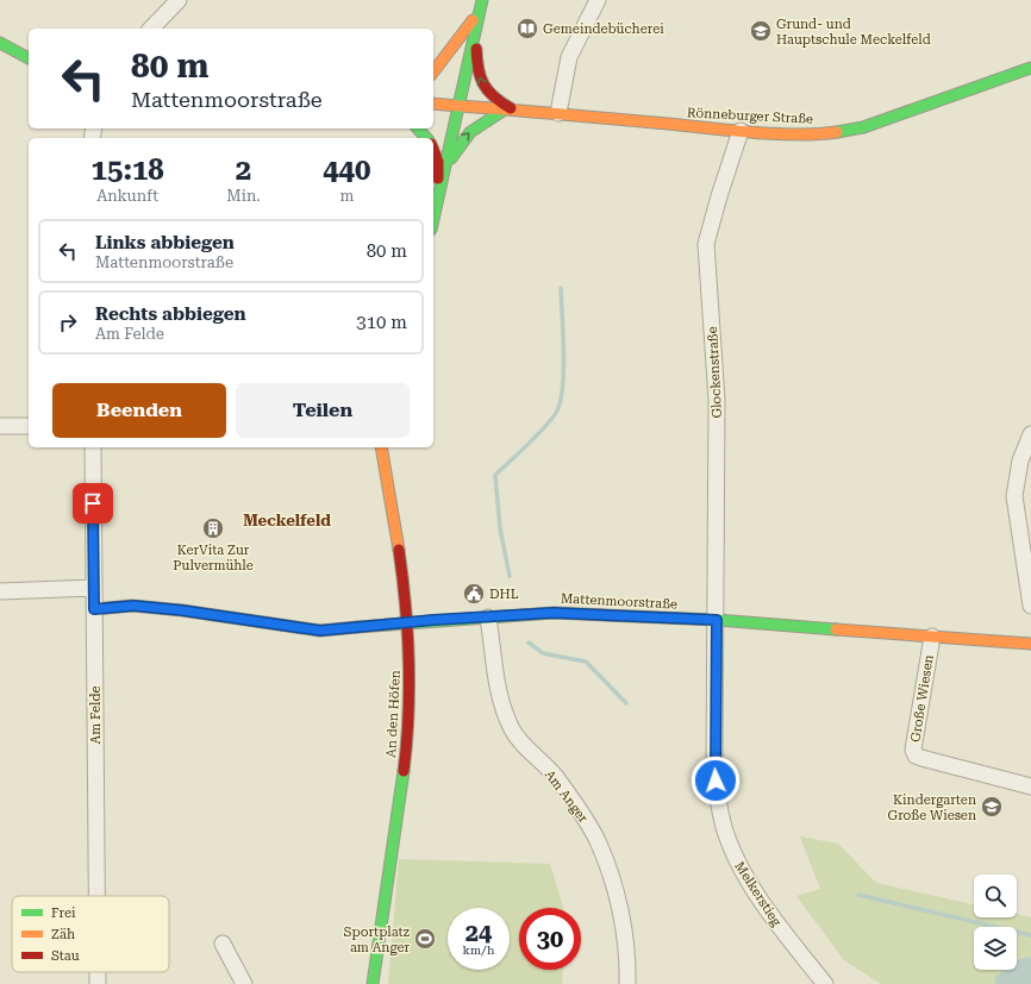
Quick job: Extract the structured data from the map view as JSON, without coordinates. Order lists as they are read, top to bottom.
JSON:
{
  "streets": {
    "street": [
      "Rönneburger Straße",
      "Glockenstraße",
      "Mattenmoorstraße",
      "Große Wiesen",
      "An den Höfen",
      "Am Felde",
      "Am Anger",
      "Melkerstieg"
    ]
  },
  "crossings": [
    ["Rönneburger Straße", "Glockenstraße"],
    ["Glockenstraße", "Mattenmoorstraße"],
    ["Glockenstraße", "Melkerstieg"],
    ["Mattenmoorstraße", "Große Wiesen"],
    ["Mattenmoorstraße", "An den Höfen"],
    ["Mattenmoorstraße", "Am Felde"],
    ["Mattenmoorstraße", "Am Anger"],
    ["Mattenmoorstraße", "Melkerstieg"]
  ],
  "districts": ["Meckelfeld"],
  "places": {
    "library": ["Gemeindebücherei"],
    "school or university": ["Grund- und Hauptschule Meckelfeld", "Kindergarten Große Wiesen"],
    "building": ["KerVita Zur Pulvermühle"],
    "public building": ["DHL"],
    "sports": ["Sportplatz am Anger"]
  },
  "legend": ["Frei", "Zäh", "Stau"],
  "page": {
    "turn": ["80 m", "Mattenmoorstraße"],
    "eta": [
      "15:18",
      "Ankunft",
      "2",
      "Min.",
      "440",
      "m"
    ],
    "list": [
      {
        "name": "Links abbiegen",
        "note": "Mattenmoorstraße",
        "value": "80 m"
      },
      {
        "name": "Rechts abbiegen",
        "note": "Am Felde",
        "value": "310 m"
      }
    ],
    "buttons": ["Beenden", "Teilen"],
    "speed": "24 km/h",
    "limit": "30"
  }
}
